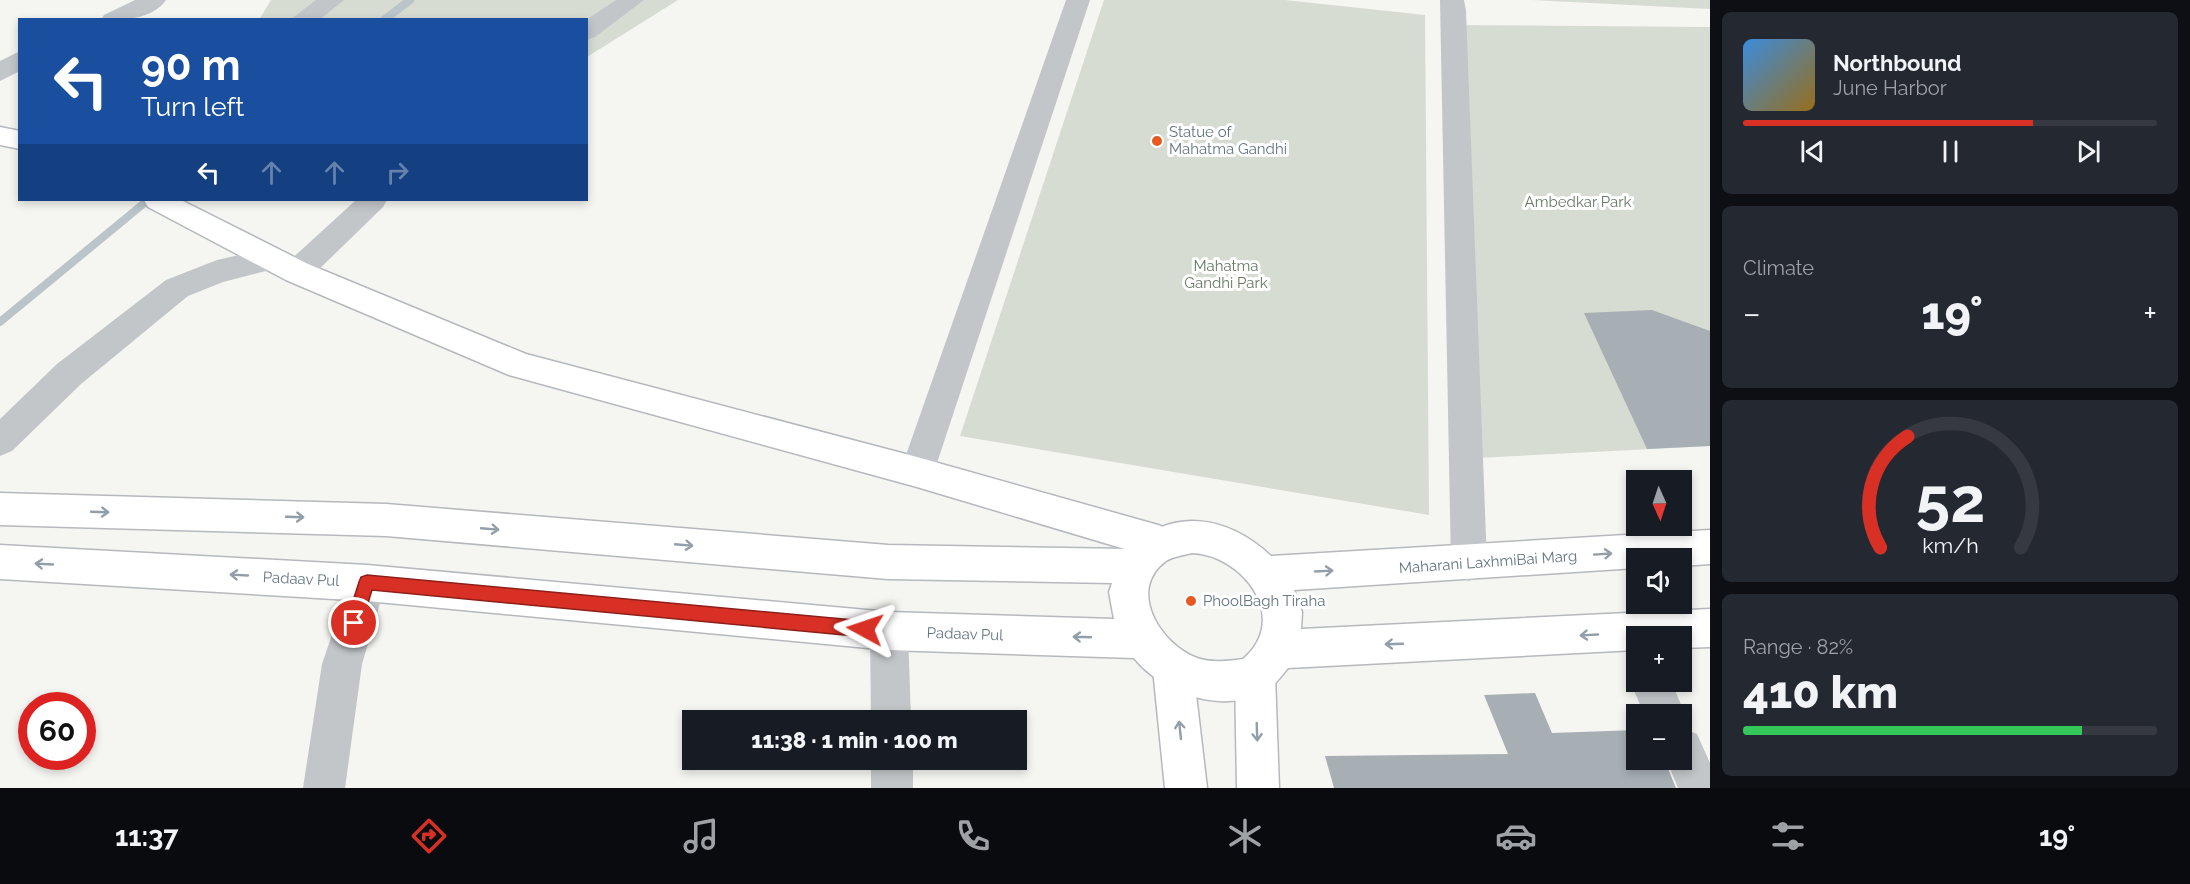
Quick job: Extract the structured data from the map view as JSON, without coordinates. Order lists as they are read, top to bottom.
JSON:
{
  "streets": {
    "main road": ["Maharani LaxhmiBai Marg", "Padaav Pul"]
  },
  "crossings": [
    ["Maharani LaxhmiBai Marg", "Padaav Pul"]
  ],
  "parks": ["Ambedkar Park", "Mahatma Gandhi Park"],
  "places": ["Statue of Mahatma Gandhi", "PhoolBagh Tiraha"],
  "north": "bottom",
  "page": {
    "turn": ["90 m", "Turn left"],
    "song": ["Northbound", "June Harbor"],
    "tile": [
      "Climate",
      ["Range · 82%", "410 km"]
    ],
    "heat": ["−", "19°", "+"],
    "map_buttons": ["+", "−"],
    "limit": "60",
    "trip": "11:38 · 1 min · 100 m",
    "tabs": ["11:37", "19°"],
    "gauge": ["52", "km/h"]
  }
}
